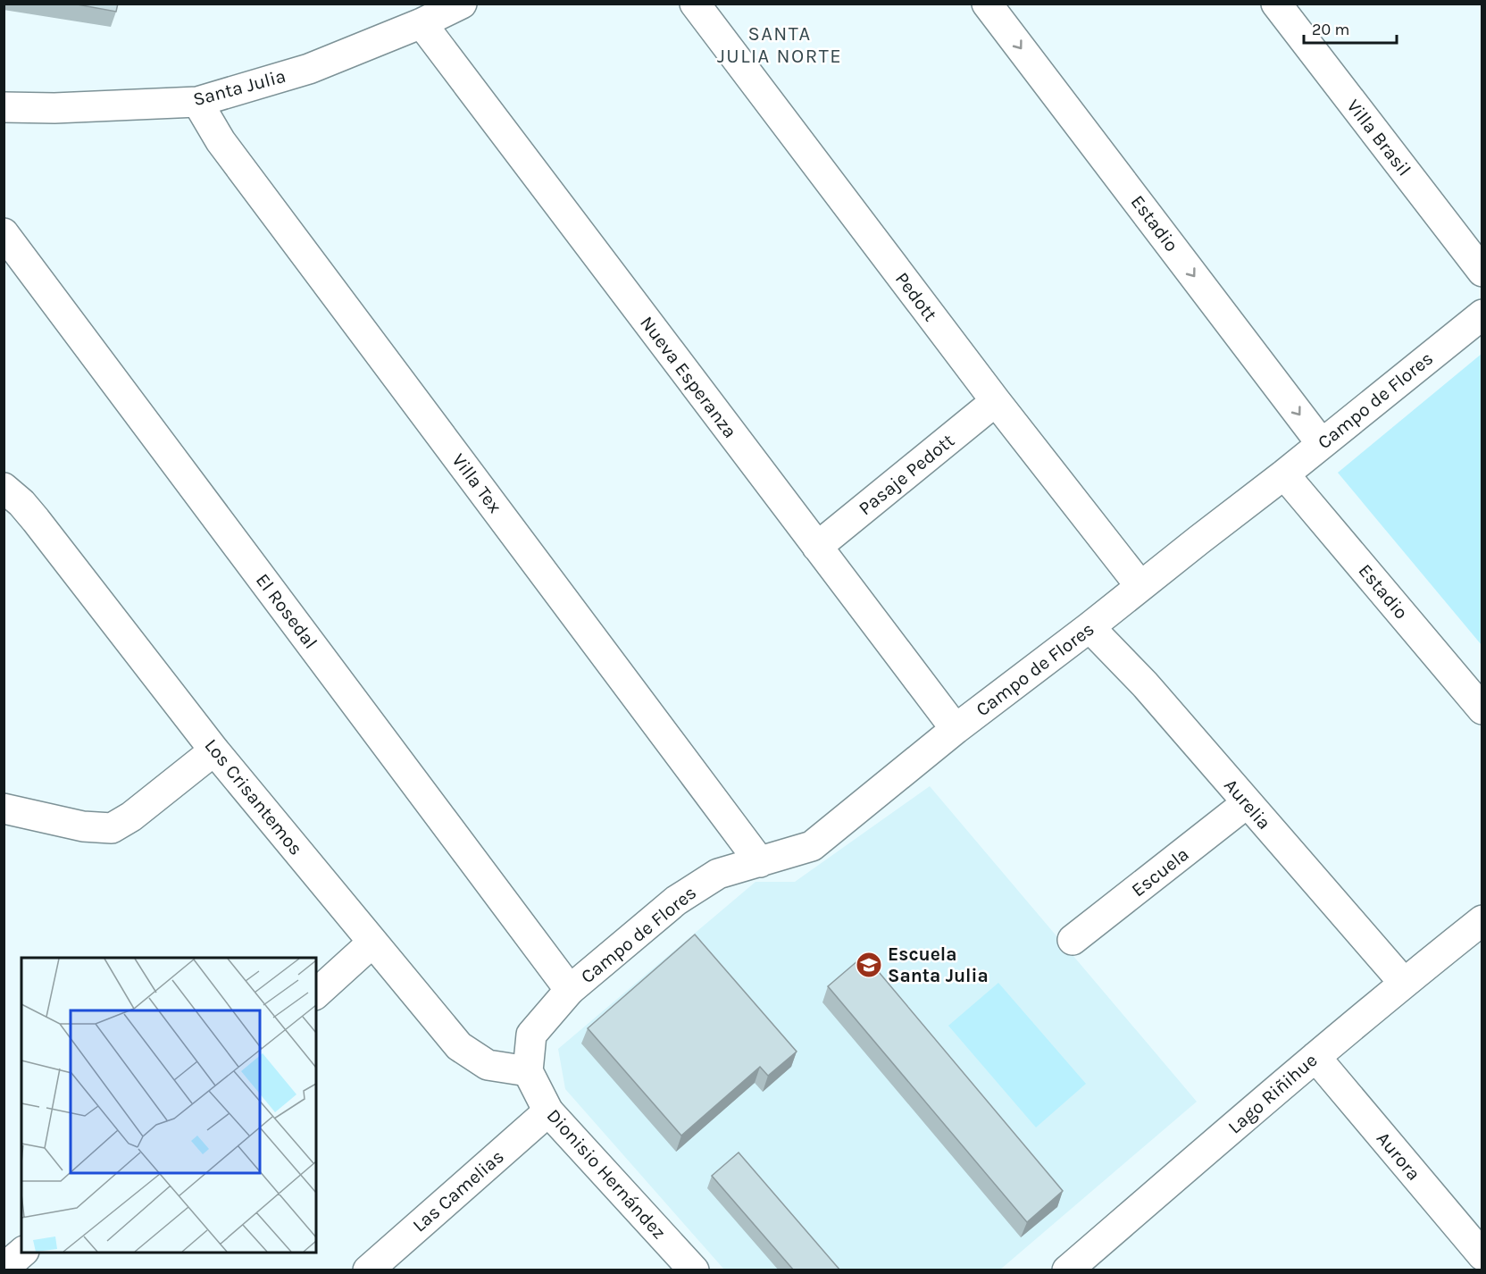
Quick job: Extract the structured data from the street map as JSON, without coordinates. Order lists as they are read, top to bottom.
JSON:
{
  "streets": {
    "street": [
      "Santa Julia",
      "Villa Brasil",
      "Estadio",
      "Pedott",
      "Nueva Esperanza",
      "Campo de Flores",
      "Pasaje Pedott",
      "Villa Tex",
      "El Rosedal",
      "Los Crisantemos",
      "Aurelia",
      "Escuela",
      "Lago Riñihue",
      "Aurora",
      "Dionisio Hernández",
      "Las Camelias"
    ]
  },
  "crossings": [
    ["Santa Julia", "Nueva Esperanza"],
    ["Santa Julia", "Villa Tex"],
    ["Estadio", "Campo de Flores"],
    ["Pedott", "Campo de Flores"],
    ["Pedott", "Pasaje Pedott"],
    ["Nueva Esperanza", "Campo de Flores"],
    ["Nueva Esperanza", "Pasaje Pedott"],
    ["Campo de Flores", "Villa Tex"],
    ["Campo de Flores", "El Rosedal"],
    ["Campo de Flores", "Aurelia"],
    ["Los Crisantemos", "Dionisio Hernández"],
    ["Aurelia", "Escuela"],
    ["Aurelia", "Lago Riñihue"],
    ["Lago Riñihue", "Aurora"],
    ["Dionisio Hernández", "Las Camelias"]
  ],
  "one_way": ["Estadio"],
  "districts": ["SANTA JULIA NORTE"],
  "places": {
    "school or university": ["Escuela Santa Julia"]
  },
  "scale_bar": "20 m"
}
